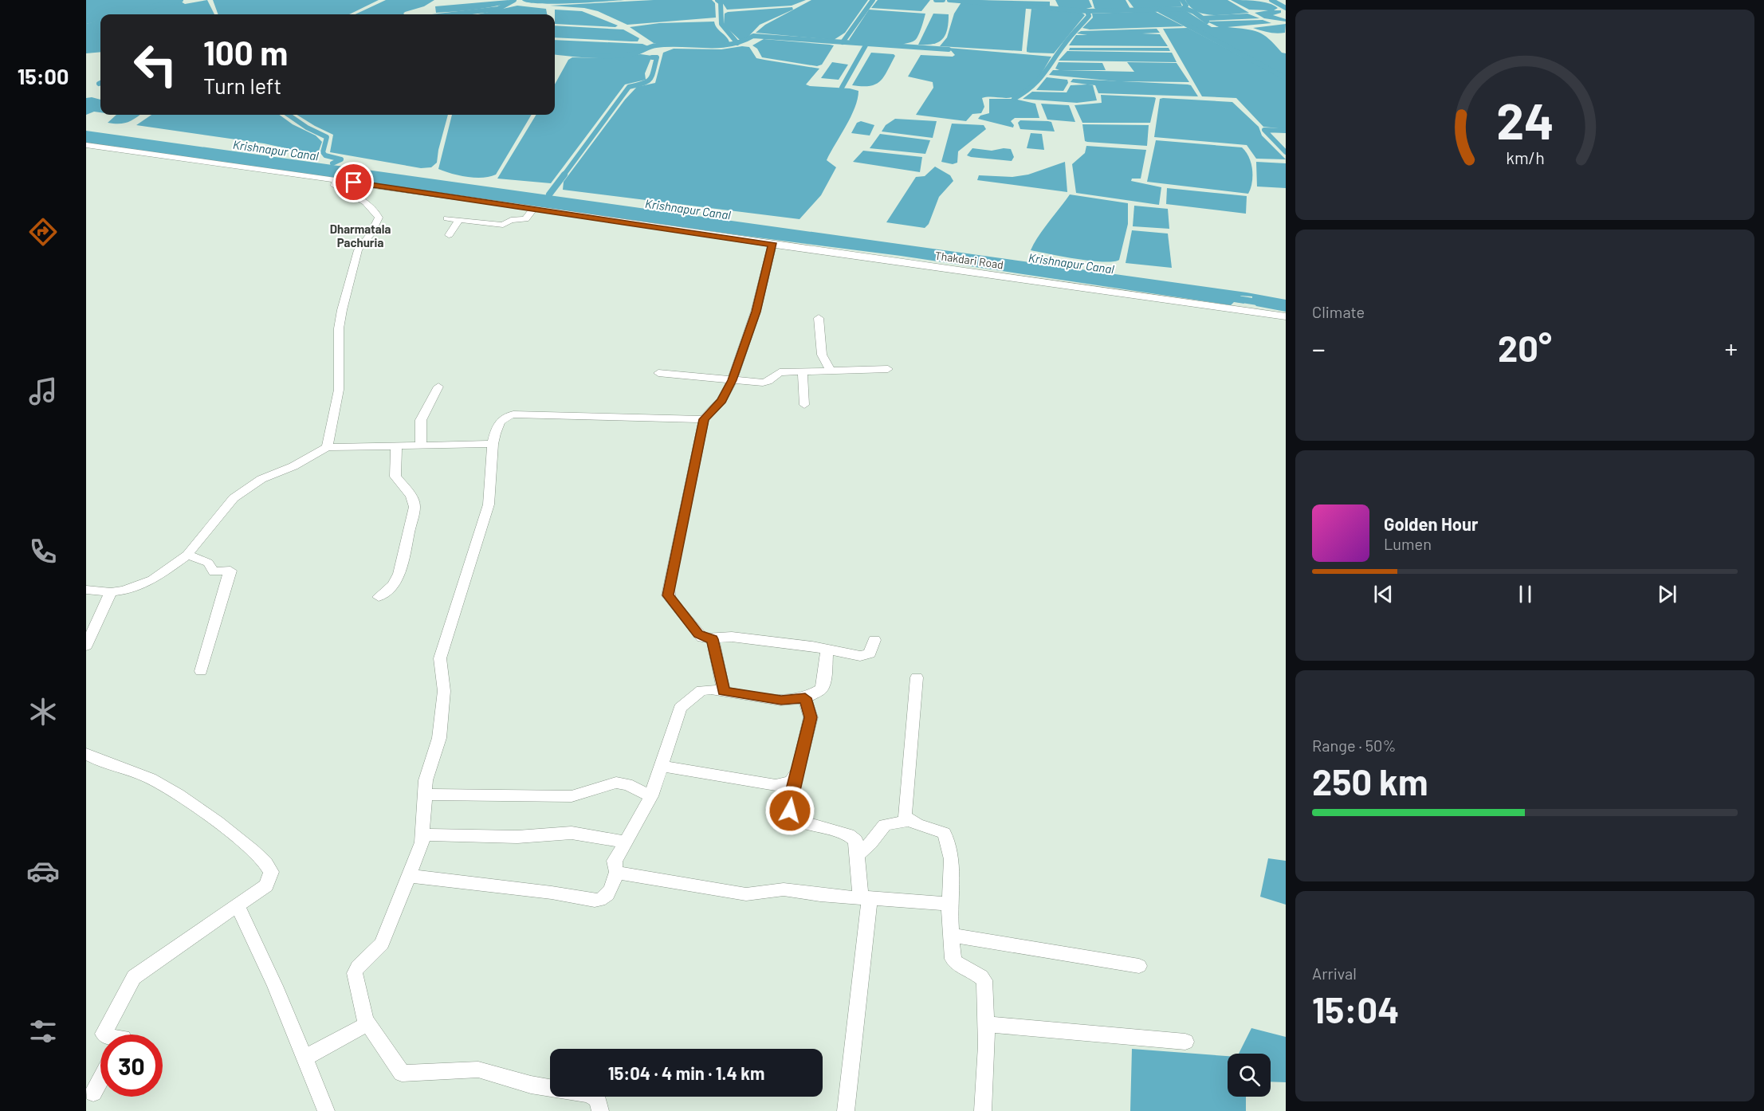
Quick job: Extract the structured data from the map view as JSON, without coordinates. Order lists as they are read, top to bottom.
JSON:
{
  "streets": {
    "street": ["Thakdari Road"]
  },
  "districts": ["Dharmatala Pachuria"],
  "water": ["Krishnapur Canal"],
  "page": {
    "tabs": "15:00",
    "turn": ["100 m", "Turn left"],
    "tile": [
      "Climate",
      ["Range · 50%", "250 km"],
      ["Arrival", "15:04"]
    ],
    "heat": ["−", "20°", "+"],
    "song": ["Golden Hour", "Lumen"],
    "limit": "30",
    "trip": "15:04 · 4 min · 1.4 km",
    "gauge": ["24", "km/h"]
  }
}
